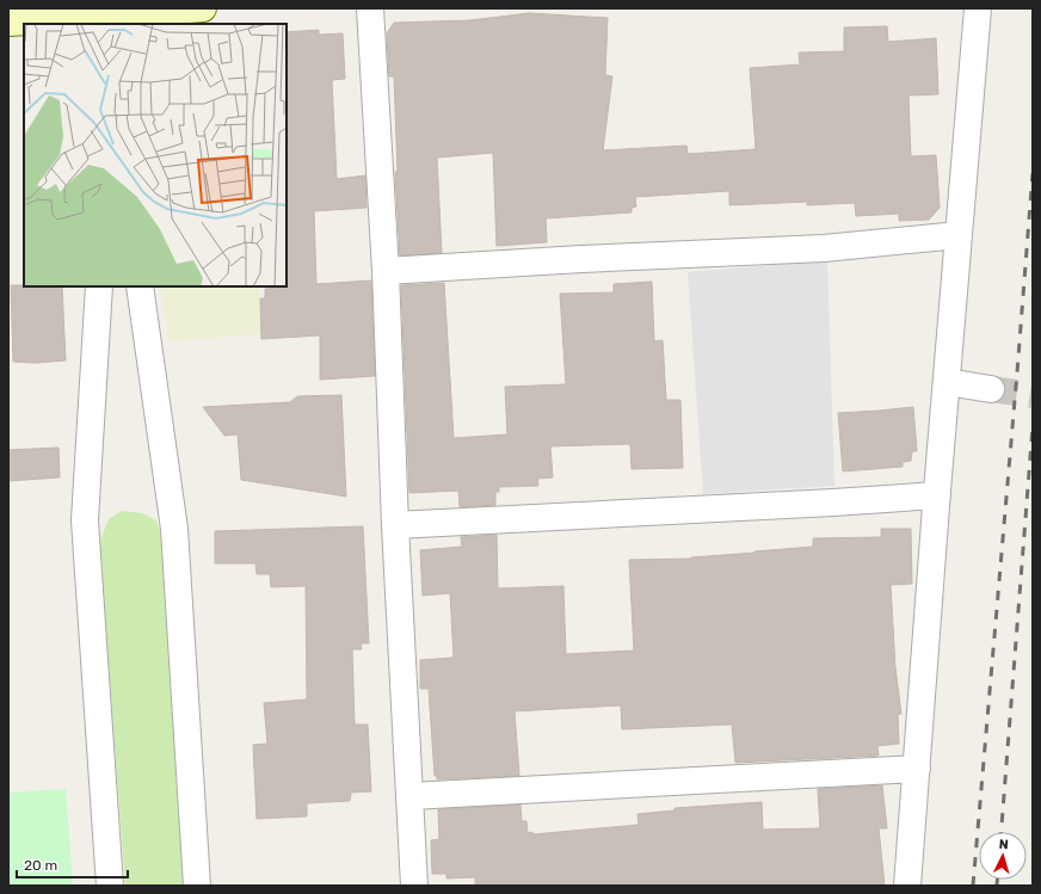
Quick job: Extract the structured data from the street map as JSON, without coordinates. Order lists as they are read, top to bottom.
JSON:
{
  "scale_bar": "20 m",
  "north": "top"
}
